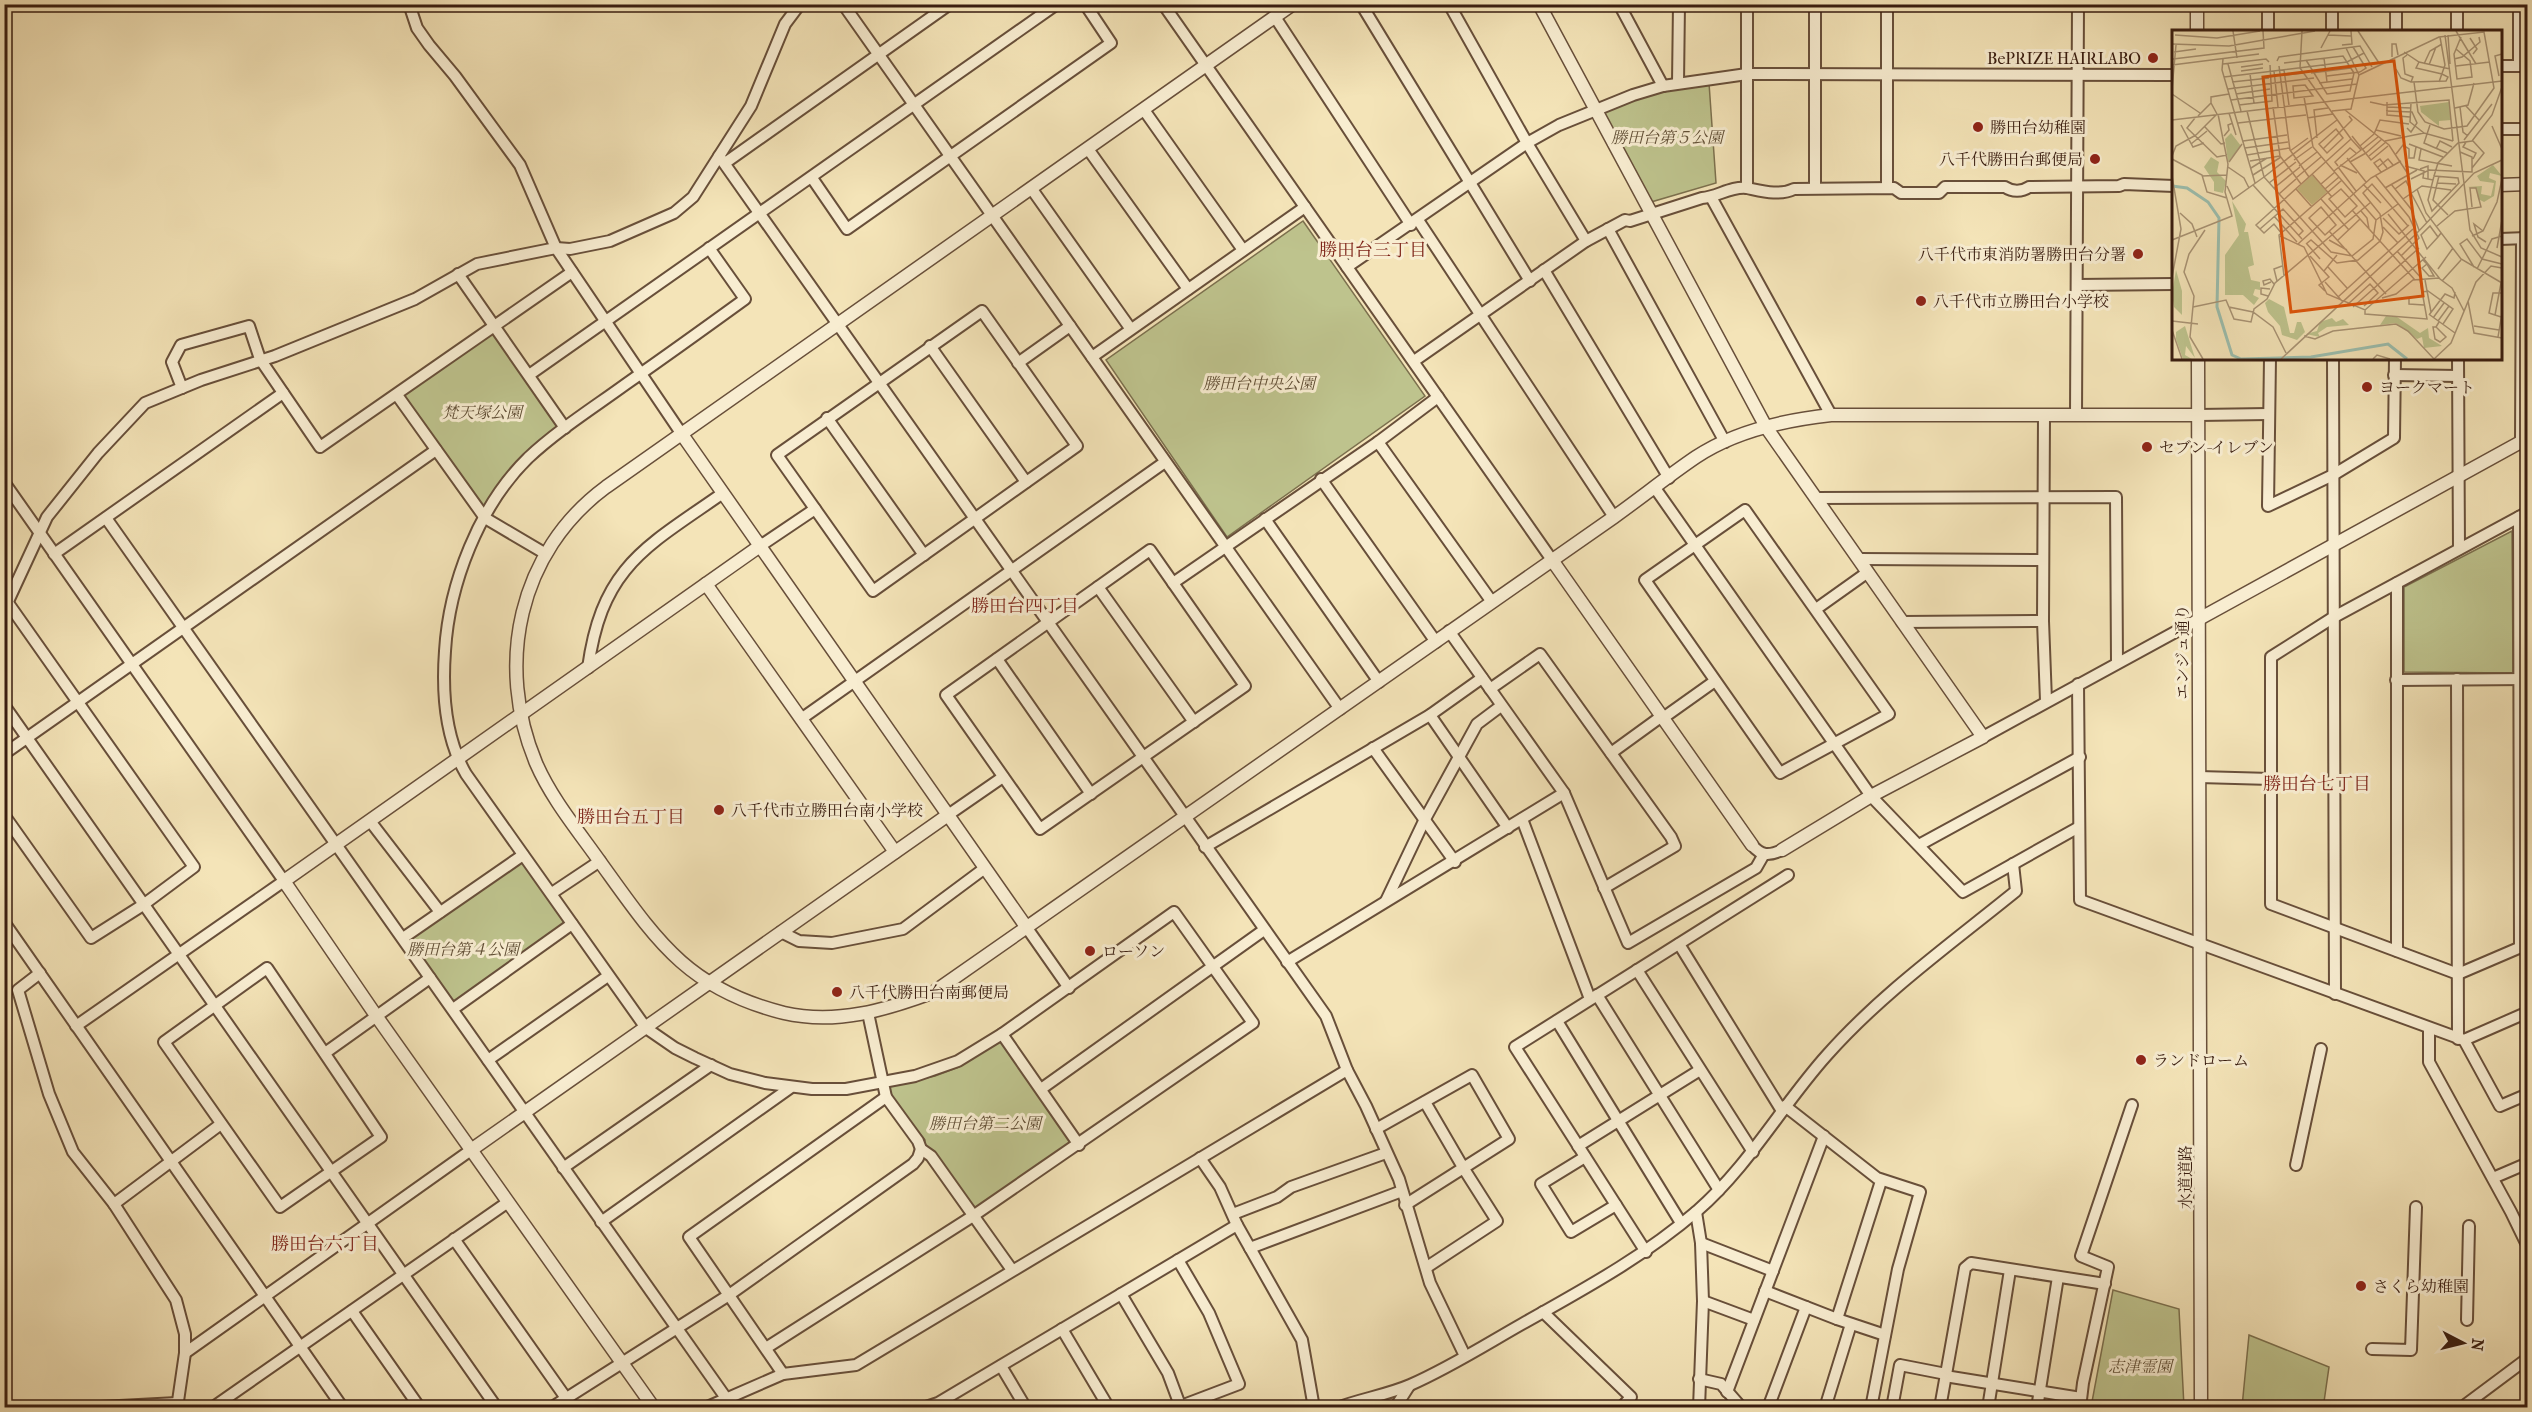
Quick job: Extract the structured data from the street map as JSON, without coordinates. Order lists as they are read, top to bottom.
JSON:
{
  "streets": {
    "street": ["エンジュ通り", "水道道路"]
  },
  "crossings": [
    ["エンジュ通り", "水道道路"]
  ],
  "districts": [
    "勝田台三丁目",
    "勝田台四丁目",
    "勝田台七丁目",
    "勝田台五丁目",
    "勝田台六丁目"
  ],
  "parks": [
    "勝田台第５公園",
    "勝田台中央公園",
    "梵天塚公園",
    "勝田台第４公園",
    "勝田台第二公園",
    "志津霊園"
  ],
  "places": [
    "BePRIZE HAIRLABO",
    "勝田台幼稚園",
    "八千代勝田台郵便局",
    "八千代市東消防署勝田台分署",
    "八千代市立勝田台小学校",
    "ヨークマート",
    "セブン-イレブン",
    "八千代市立勝田台南小学校",
    "ローソン",
    "八千代勝田台南郵便局",
    "ランドローム",
    "さくら幼稚園"
  ],
  "north": "right"
}
